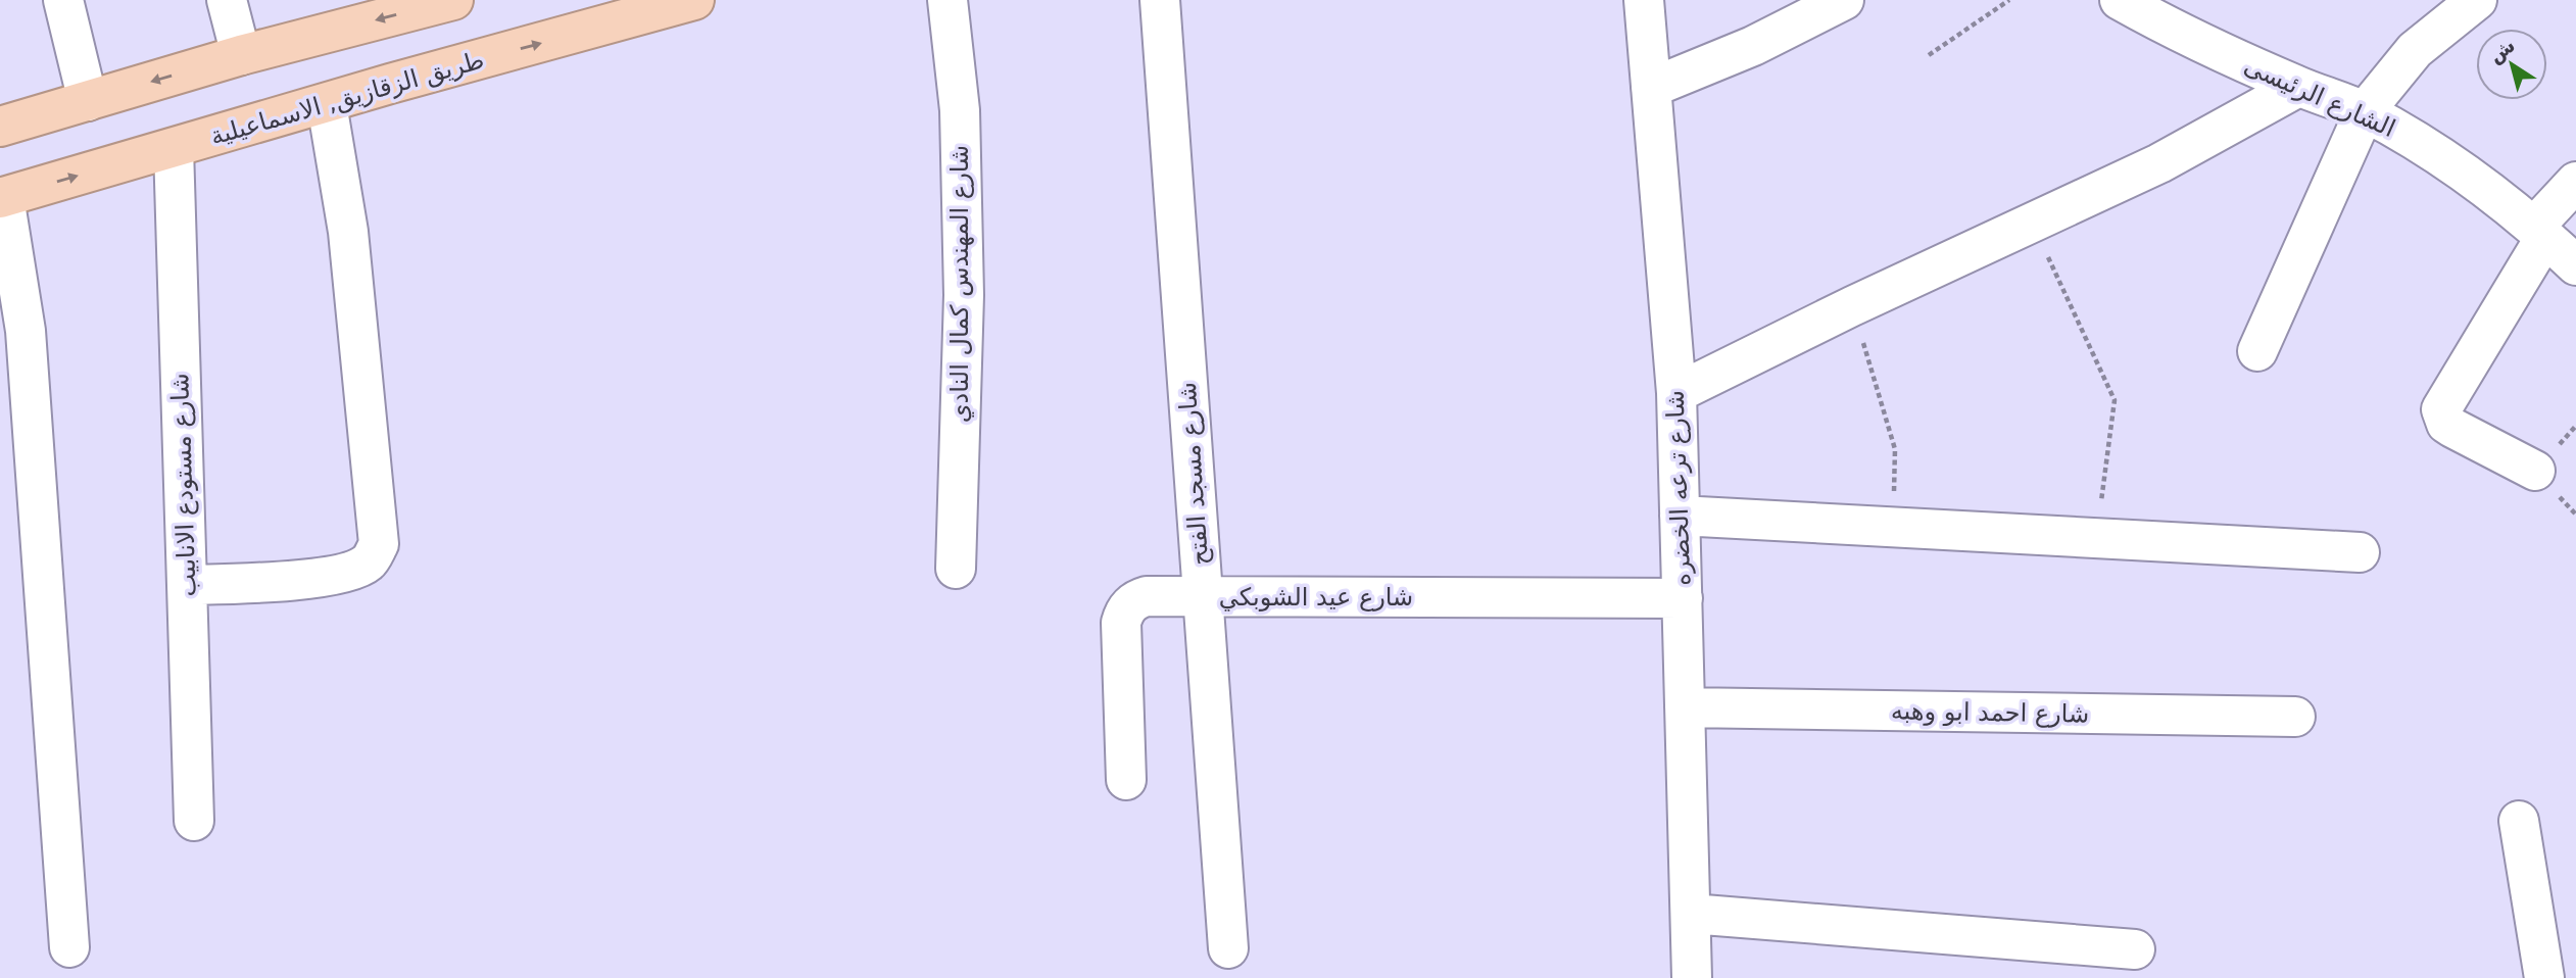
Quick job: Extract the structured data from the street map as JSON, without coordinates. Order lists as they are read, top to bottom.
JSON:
{
  "streets": {
    "highway": ["طريق الزقازيق, الاسماعيلية"],
    "street": [
      "الشارع الرئيسى",
      "شارع المهندس كمال النادي",
      "شارع مسجد الفتح",
      "شارع مستودع الانابيب",
      "شارع ترعه الخضره",
      "شارع عيد الشوبكي",
      "شارع احمد ابو وهبه"
    ]
  },
  "crossings": [
    ["طريق الزقازيق, الاسماعيلية", "شارع مستودع الانابيب"],
    ["شارع مسجد الفتح", "شارع عيد الشوبكي"],
    ["شارع ترعه الخضره", "شارع عيد الشوبكي"],
    ["شارع ترعه الخضره", "شارع احمد ابو وهبه"]
  ],
  "north": "top left"
}
